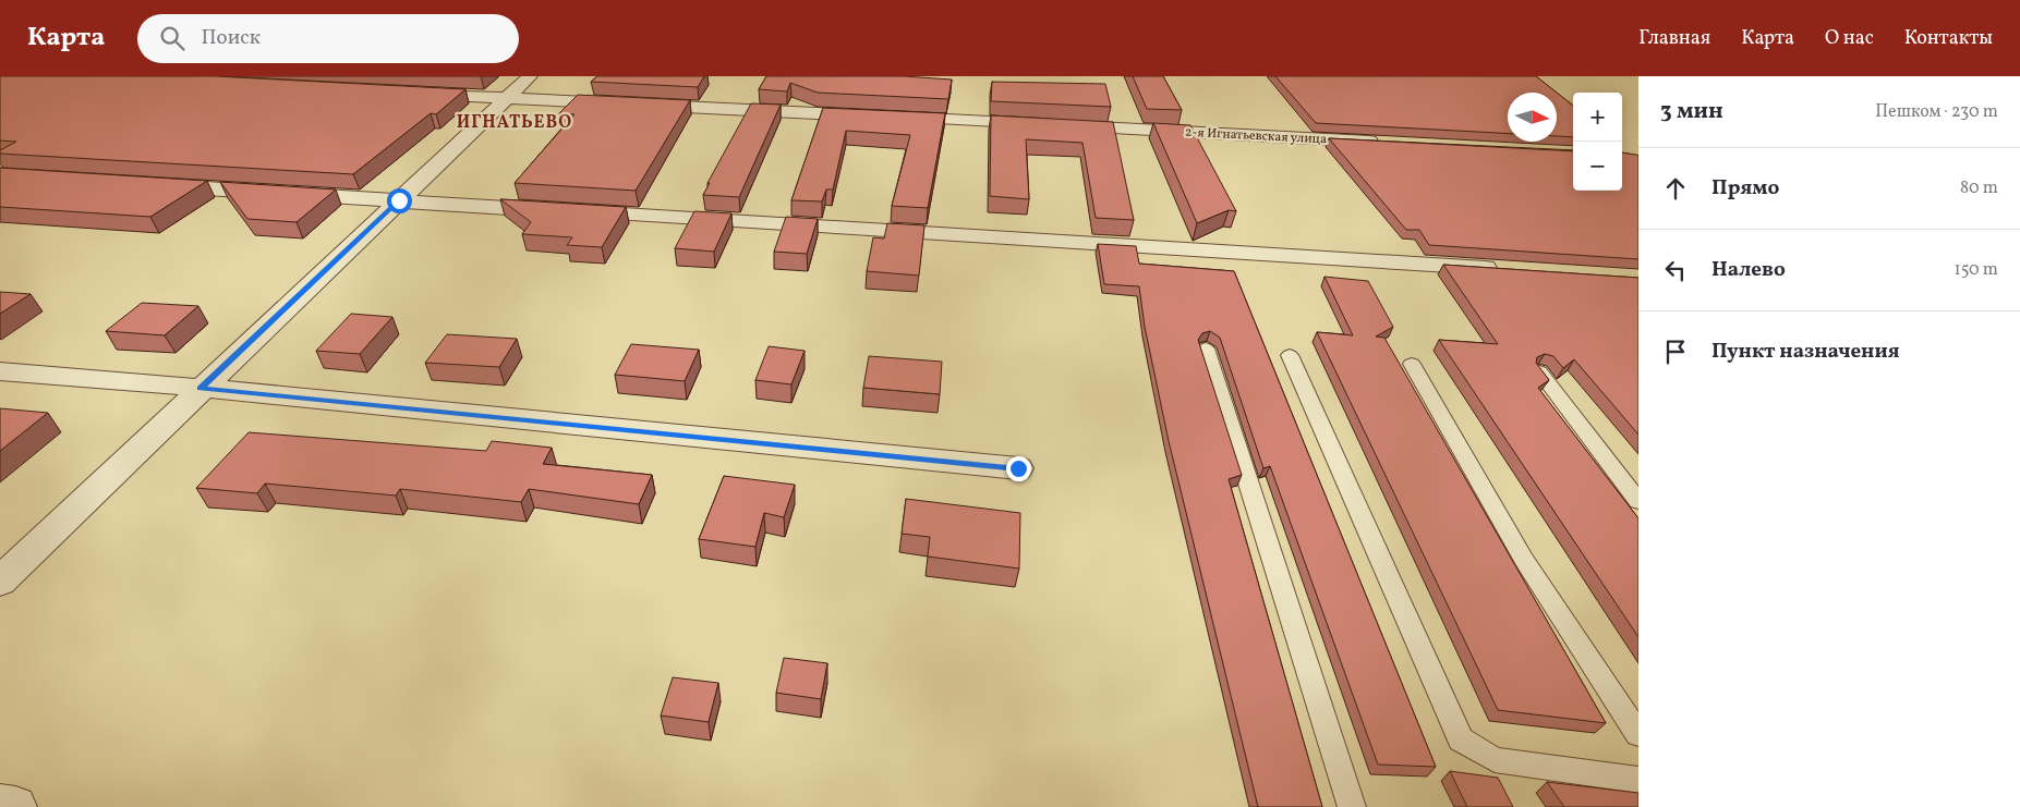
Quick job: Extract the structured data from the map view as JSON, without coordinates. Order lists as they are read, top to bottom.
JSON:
{
  "streets": {
    "street": ["2-я Игнатьевская улица"]
  },
  "districts": ["ИГНАТЬЕВО"],
  "north": "right",
  "page": {
    "header": "Карта",
    "search": "Поиск",
    "nav": [
      "Главная",
      "Карта",
      "О нас",
      "Контакты"
    ],
    "heading": ["3 мин", "Пешком · 230 m"],
    "map_buttons": ["+", "−"],
    "list": [
      ["Прямо", "80 m"],
      ["Налево", "150 m"],
      "Пункт назначения"
    ]
  }
}
